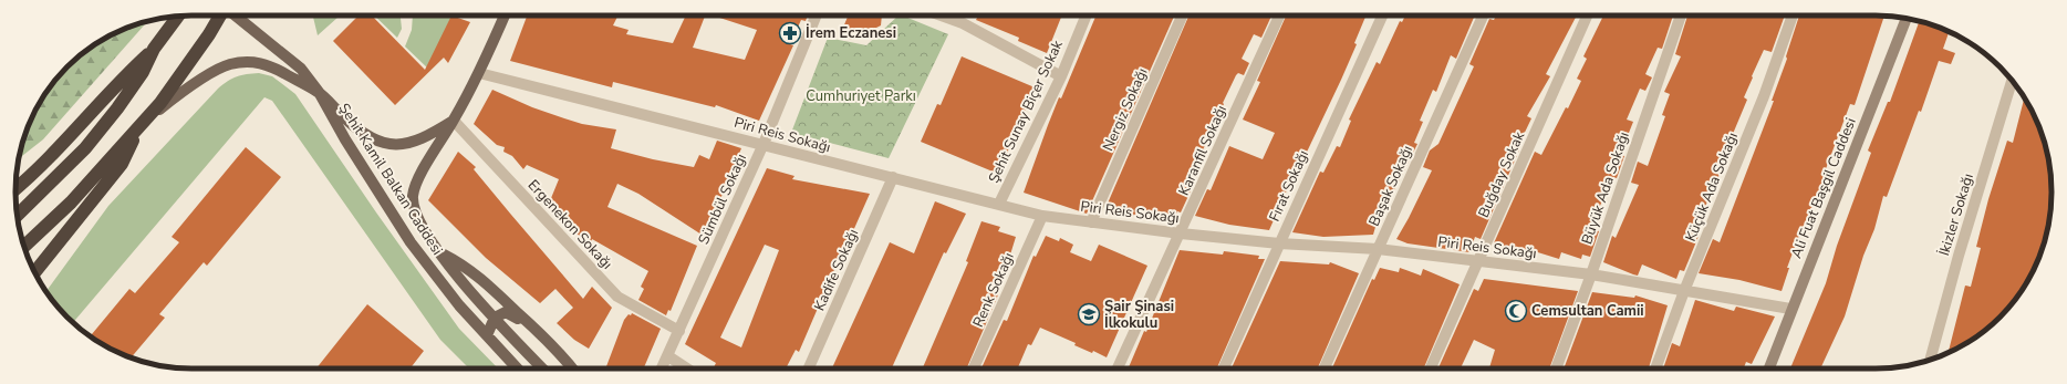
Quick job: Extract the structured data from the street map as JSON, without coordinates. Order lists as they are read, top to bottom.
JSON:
{
  "streets": {
    "main road": ["Şehit Kamil Balkan Caddesi", "Ali Fuat Başgil Caddesi"],
    "street": [
      "Nergiz Sokağı",
      "Şehit Sunay Biçer Sokak",
      "Piri Reis Sokağı",
      "Karanfil Sokağı",
      "Buğday Sokak",
      "Fırat Sokağı",
      "Başak Sokağı",
      "Küçük Ada Sokağı",
      "Büyük Ada Sokağı",
      "Sümbül Sokağı",
      "İkizler Sokağı",
      "Ergenekon Sokağı",
      "Kadife Sokağı",
      "Renk Sokağı"
    ]
  },
  "crossings": [
    ["Nergiz Sokağı", "Piri Reis Sokağı"],
    ["Şehit Sunay Biçer Sokak", "Piri Reis Sokağı"],
    ["Piri Reis Sokağı", "Karanfil Sokağı"],
    ["Piri Reis Sokağı", "Buğday Sokak"],
    ["Piri Reis Sokağı", "Şehit Kamil Balkan Caddesi"],
    ["Piri Reis Sokağı", "Fırat Sokağı"],
    ["Piri Reis Sokağı", "Başak Sokağı"],
    ["Piri Reis Sokağı", "Küçük Ada Sokağı"],
    ["Piri Reis Sokağı", "Büyük Ada Sokağı"],
    ["Piri Reis Sokağı", "Ali Fuat Başgil Caddesi"],
    ["Piri Reis Sokağı", "Sümbül Sokağı"],
    ["Piri Reis Sokağı", "Kadife Sokağı"],
    ["Piri Reis Sokağı", "Renk Sokağı"],
    ["Şehit Kamil Balkan Caddesi", "Ergenekon Sokağı"],
    ["Sümbül Sokağı", "Ergenekon Sokağı"]
  ],
  "parks": ["Cumhuriyet Parkı"],
  "places": {
    "pharmacy": ["İrem Eczanesi"],
    "mosque": ["Cemsultan Camii"],
    "school or university": ["Şair Şinasi İlkokulu"]
  }
}
